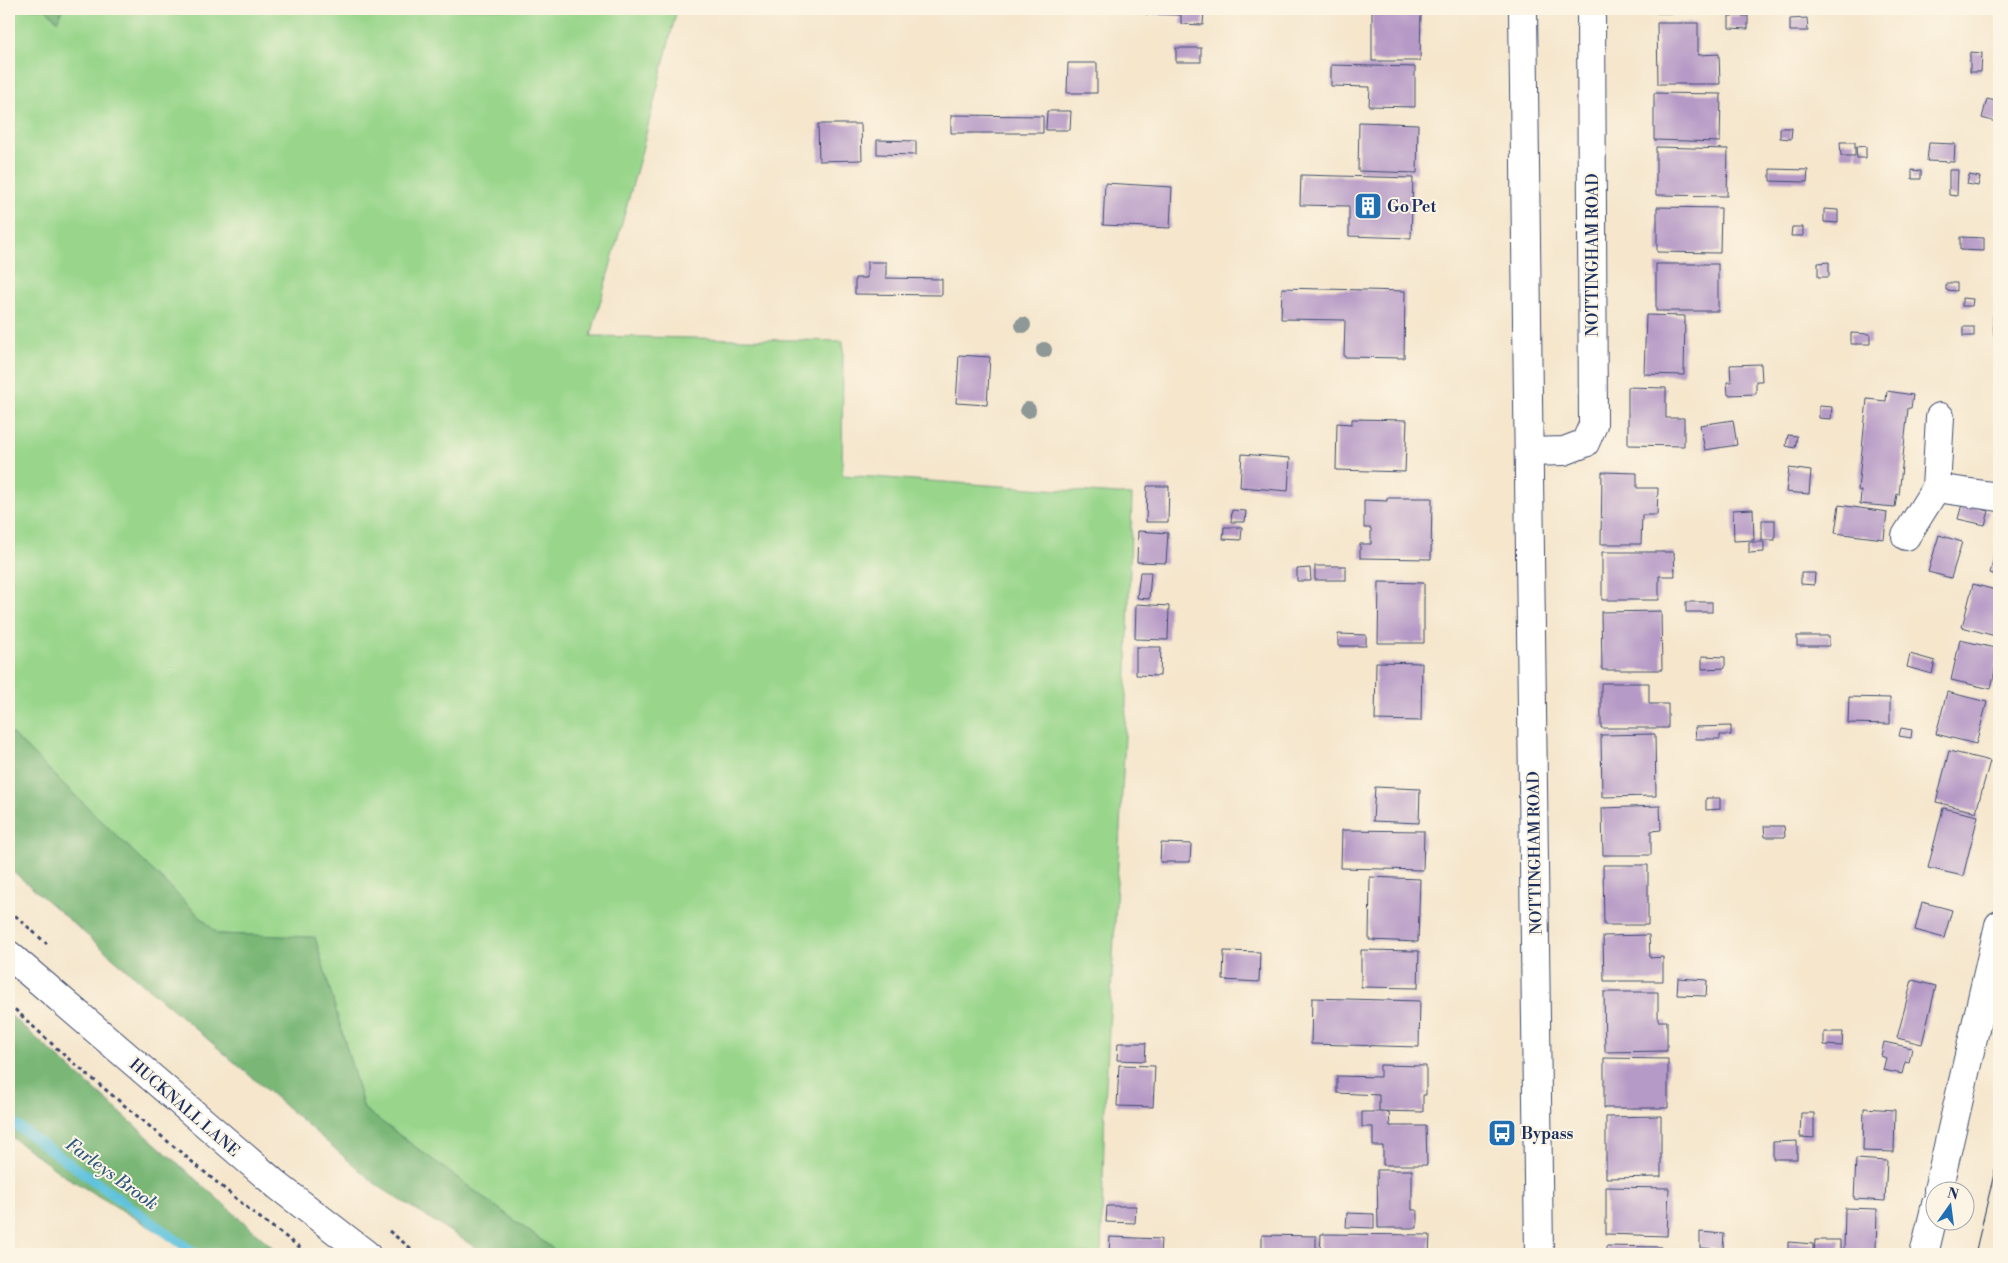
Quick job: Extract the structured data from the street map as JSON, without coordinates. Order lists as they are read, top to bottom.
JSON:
{
  "streets": {
    "street": ["NOTTINGHAM ROAD", "HUCKNALL LANE"]
  },
  "water": ["Farleys Brook"],
  "places": {
    "building": ["Go Pet"],
    "bus stop": ["Bypass"]
  },
  "north": "top"
}
